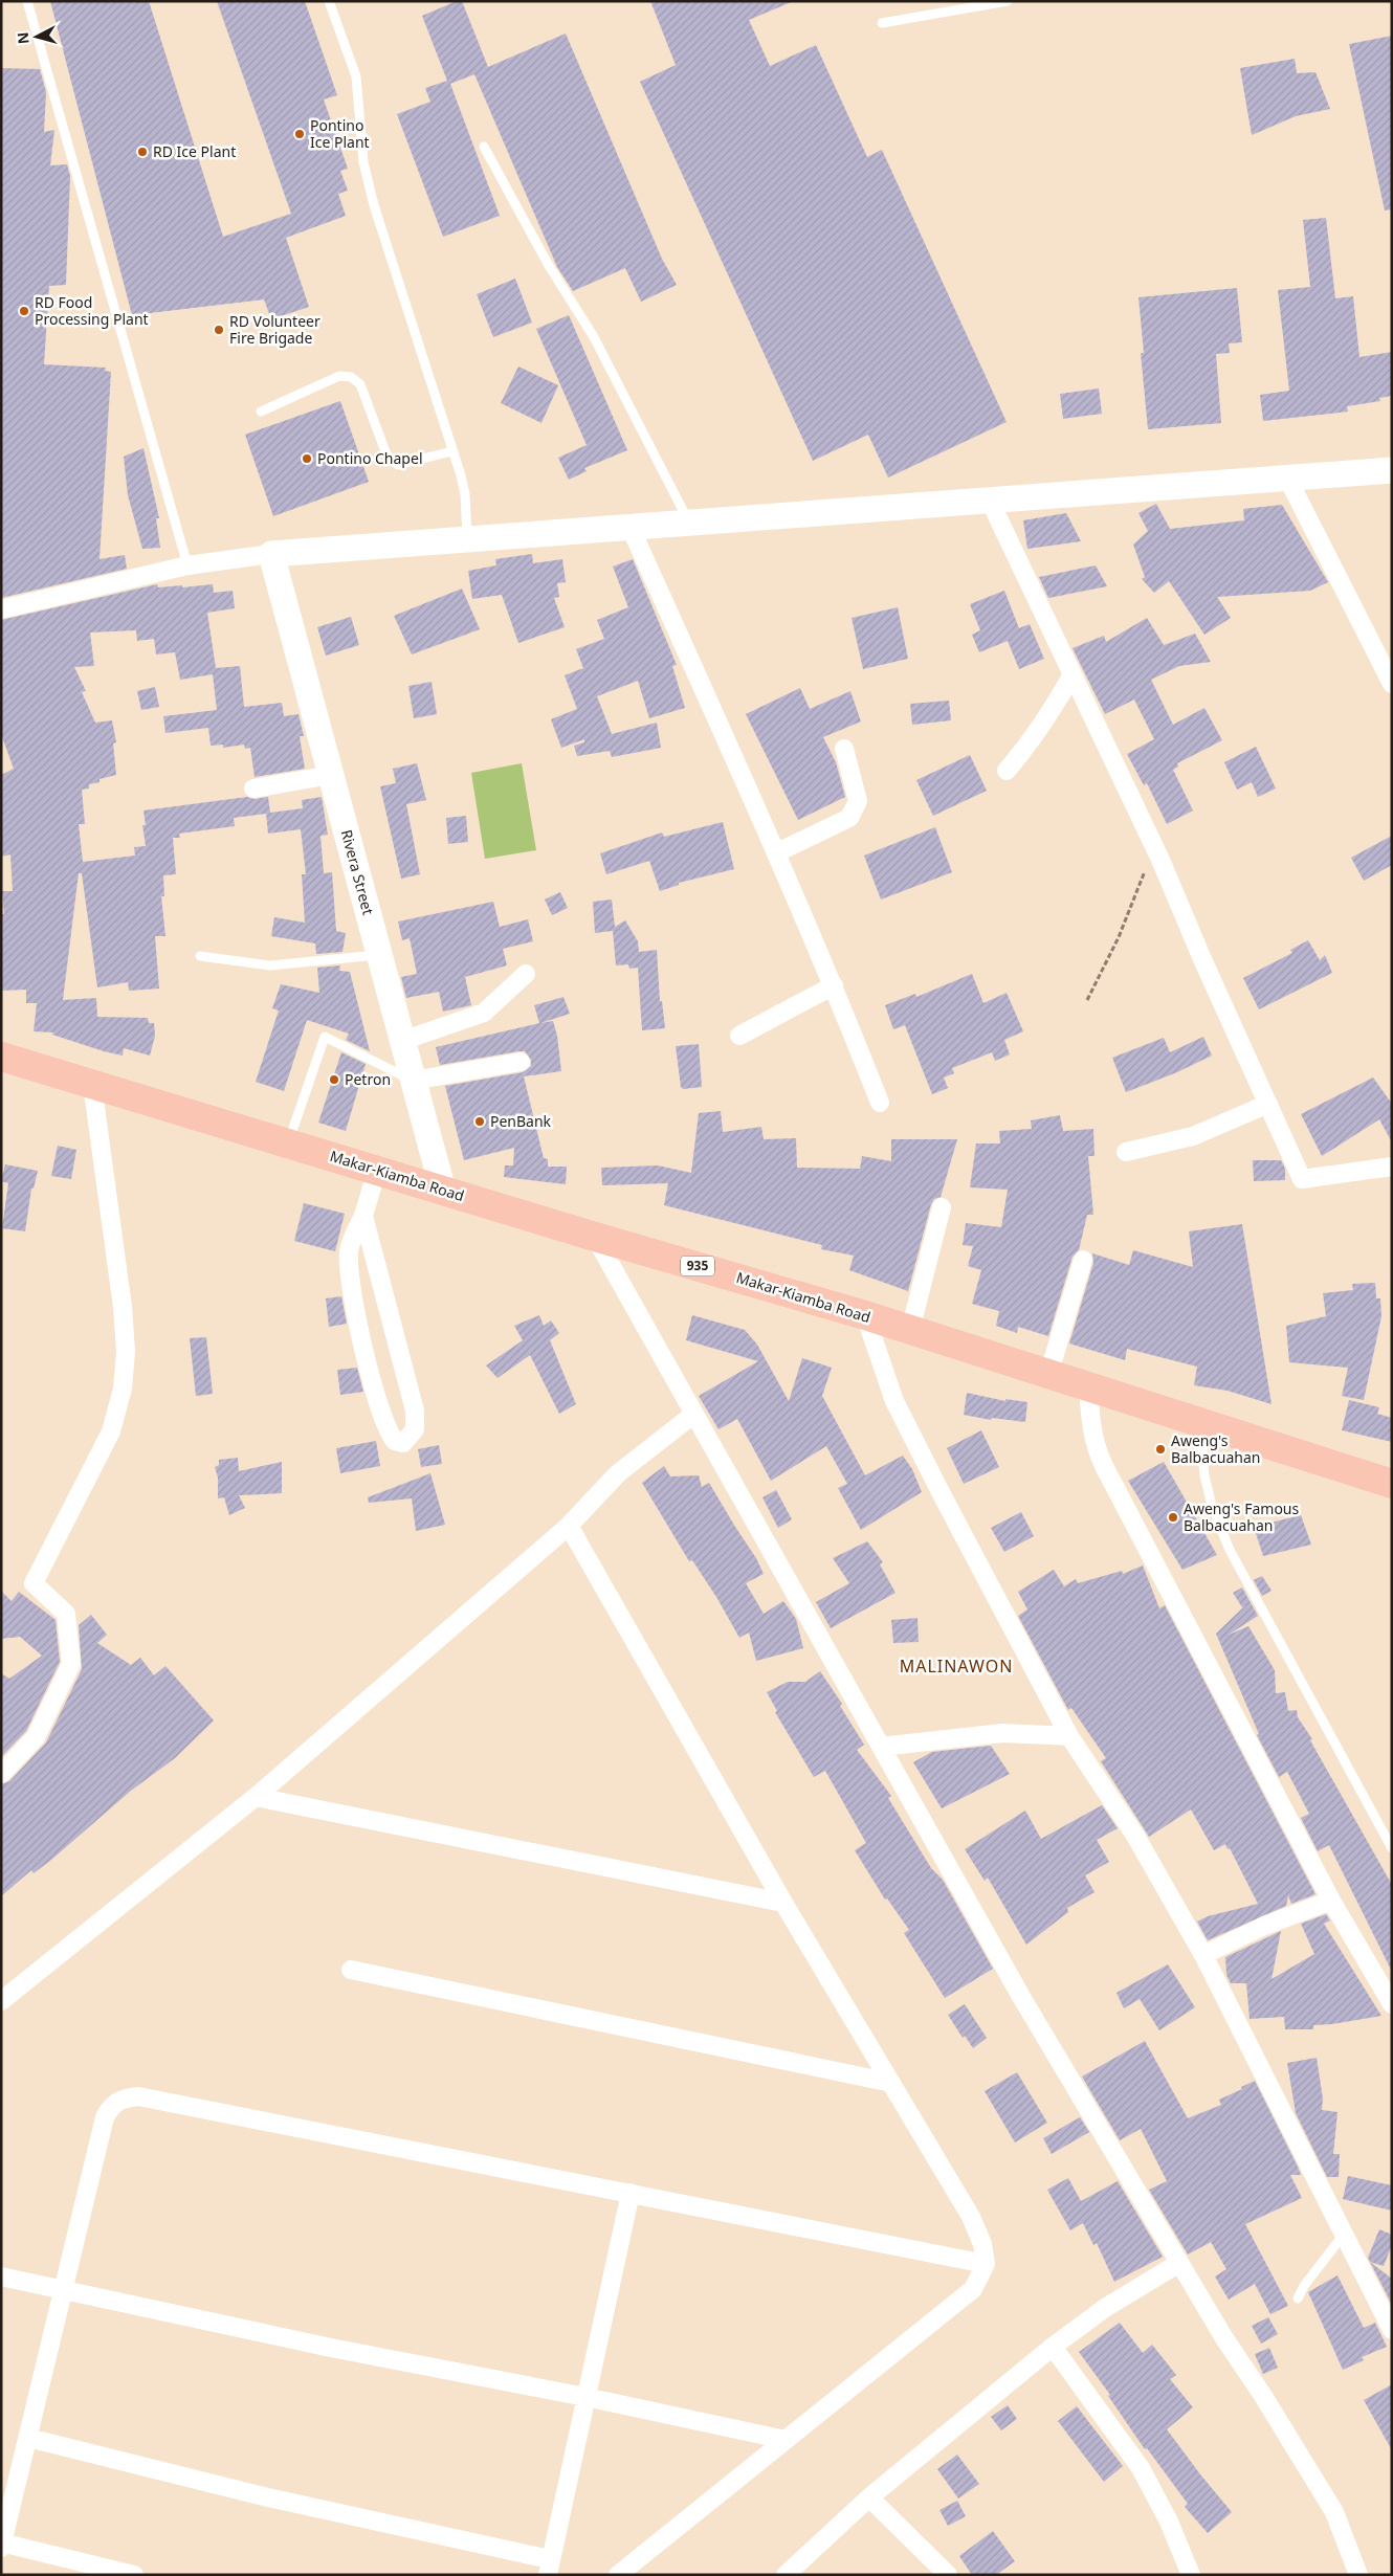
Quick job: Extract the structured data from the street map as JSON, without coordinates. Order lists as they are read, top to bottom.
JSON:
{
  "streets": {
    "main road": ["Makar-Kiamba Road", "935"],
    "street": ["Rivera Street"]
  },
  "crossings": [
    ["Rivera Street", "Makar-Kiamba Road"]
  ],
  "districts": ["MALINAWON"],
  "places": [
    "Pontino Ice Plant",
    "RD Ice Plant",
    "RD Food Processing Plant",
    "RD Volunteer Fire Brigade",
    "Pontino Chapel",
    "Petron",
    "PenBank",
    "Aweng's Balbacuahan",
    "Aweng's Famous Balbacuahan"
  ],
  "north": "left"
}
